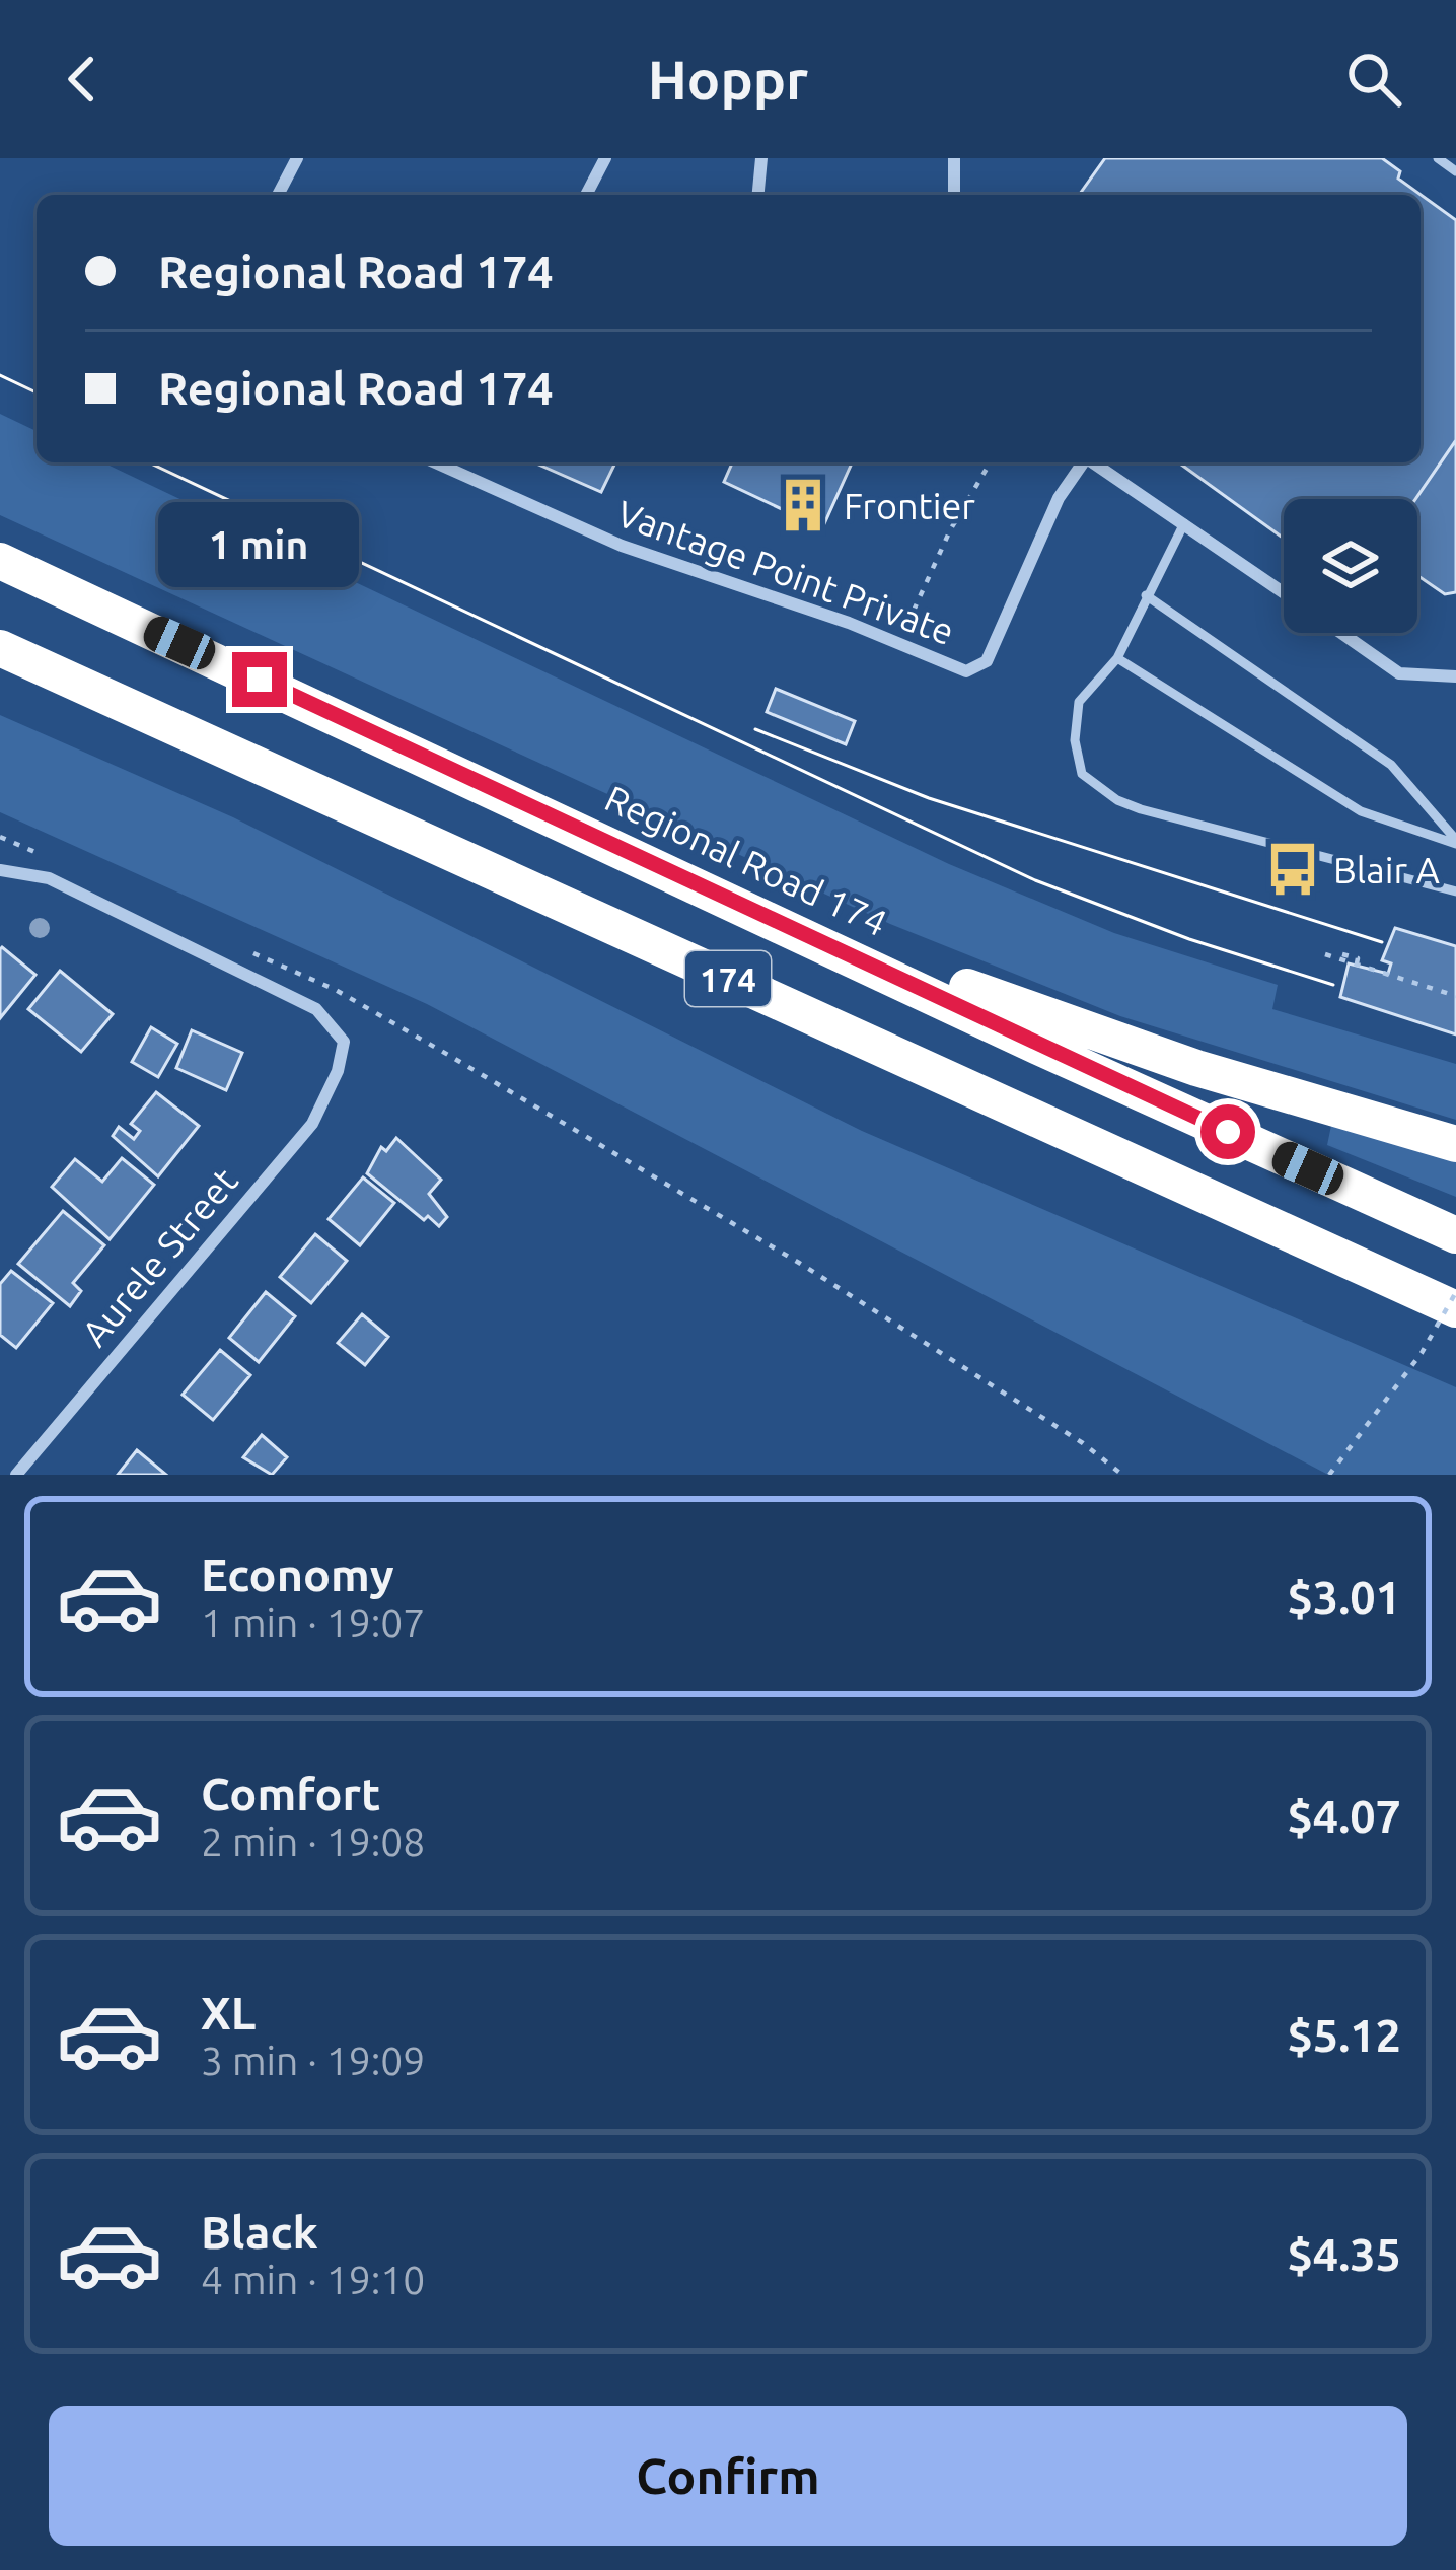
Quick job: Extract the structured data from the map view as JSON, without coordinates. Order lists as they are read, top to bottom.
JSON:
{
  "streets": {
    "highway": ["Regional Road 174", "174"],
    "street": ["Vantage Point Private", "Aurele Street"]
  },
  "places": {
    "building": ["Frontier"],
    "bus stop": ["Blair A"]
  },
  "page": {
    "header": "Hoppr",
    "banner": ["Regional Road 174", "Regional Road 174"],
    "bubble": "1 min",
    "list": [
      {
        "name": "Economy",
        "note": "1 min · 19:07",
        "value": "$3.01"
      },
      {
        "name": "Comfort",
        "note": "2 min · 19:08",
        "value": "$4.07"
      },
      {
        "name": "XL",
        "note": "3 min · 19:09",
        "value": "$5.12"
      },
      {
        "name": "Black",
        "note": "4 min · 19:10",
        "value": "$4.35"
      }
    ],
    "buttons": "Confirm"
  }
}
